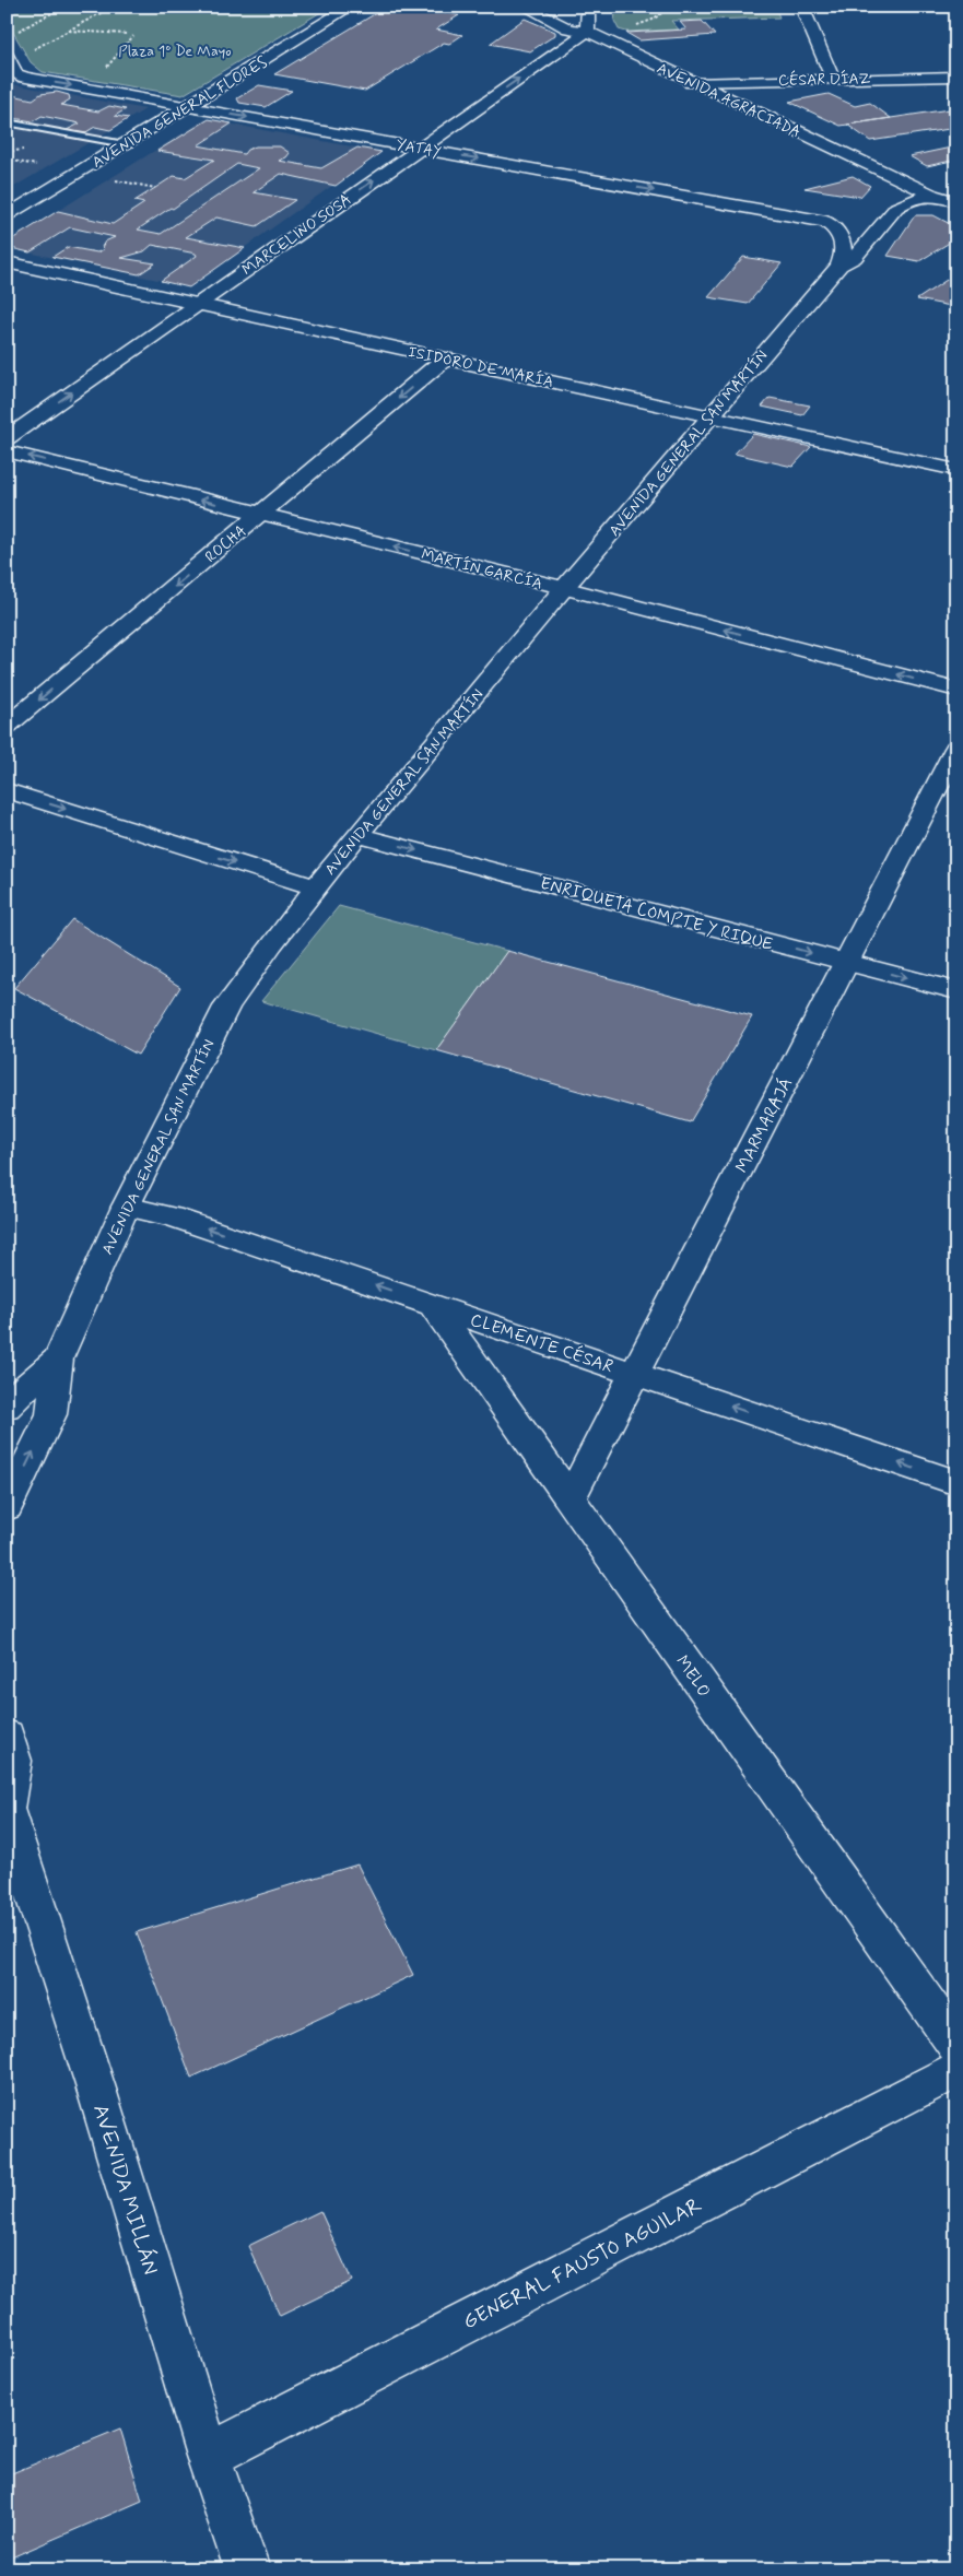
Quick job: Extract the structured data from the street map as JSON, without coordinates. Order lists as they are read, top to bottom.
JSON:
{
  "streets": {
    "street": [
      "CÉSAR DÍAZ",
      "AVENIDA AGRACIADA",
      "AVENIDA GENERAL FLORES",
      "YATAY",
      "MARCELINO SOSA",
      "ISIDORO DE MARÍA",
      "AVENIDA GENERAL SAN MARTÍN",
      "ROCHA",
      "MARTÍN GARCÍA",
      "ENRIQUETA COMPTE Y RIQUE",
      "MARMARAJÁ",
      "CLEMENTE CÉSAR",
      "MELO",
      "AVENIDA MILLÁN",
      "GENERAL FAUSTO AGUILAR"
    ]
  },
  "crossings": [
    ["CÉSAR DÍAZ", "AVENIDA AGRACIADA"],
    ["AVENIDA AGRACIADA", "MARCELINO SOSA"],
    ["AVENIDA AGRACIADA", "AVENIDA GENERAL SAN MARTÍN"],
    ["AVENIDA GENERAL FLORES", "YATAY"],
    ["YATAY", "MARCELINO SOSA"],
    ["YATAY", "AVENIDA GENERAL SAN MARTÍN"],
    ["MARCELINO SOSA", "ISIDORO DE MARÍA"],
    ["ISIDORO DE MARÍA", "AVENIDA GENERAL SAN MARTÍN"],
    ["ISIDORO DE MARÍA", "ROCHA"],
    ["AVENIDA GENERAL SAN MARTÍN", "MARTÍN GARCÍA"],
    ["AVENIDA GENERAL SAN MARTÍN", "ENRIQUETA COMPTE Y RIQUE"],
    ["AVENIDA GENERAL SAN MARTÍN", "CLEMENTE CÉSAR"],
    ["ROCHA", "MARTÍN GARCÍA"],
    ["ENRIQUETA COMPTE Y RIQUE", "MARMARAJÁ"],
    ["MARMARAJÁ", "CLEMENTE CÉSAR"],
    ["MARMARAJÁ", "MELO"],
    ["CLEMENTE CÉSAR", "MELO"],
    ["AVENIDA MILLÁN", "GENERAL FAUSTO AGUILAR"]
  ],
  "one_way": [
    "YATAY",
    "MARCELINO SOSA",
    "ROCHA",
    "MARTÍN GARCÍA",
    "ENRIQUETA COMPTE Y RIQUE",
    "CLEMENTE CÉSAR"
  ],
  "parks": ["Plaza 1º De Mayo"]
}
